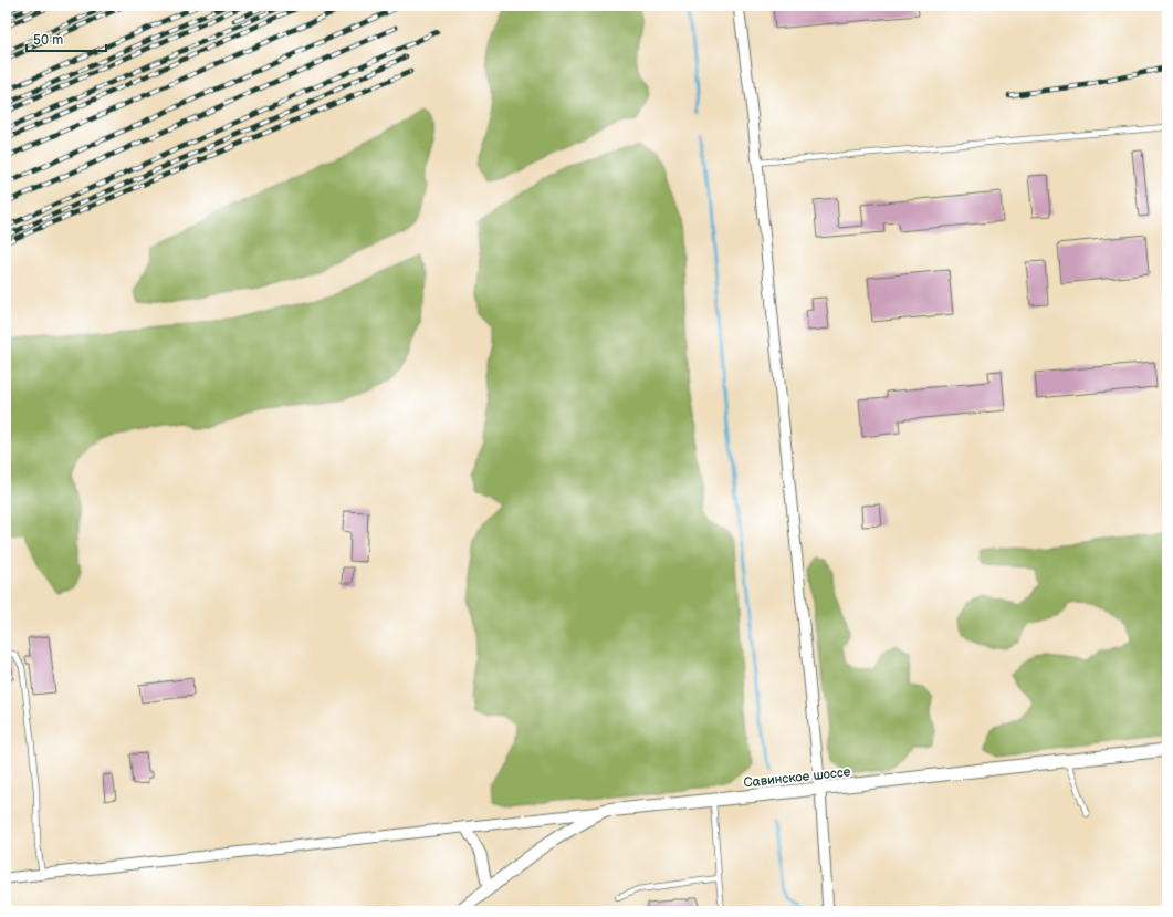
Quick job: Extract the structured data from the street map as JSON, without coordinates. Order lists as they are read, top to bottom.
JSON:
{
  "streets": {
    "street": ["Савинское шоссе"]
  },
  "scale_bar": "50 m"
}
